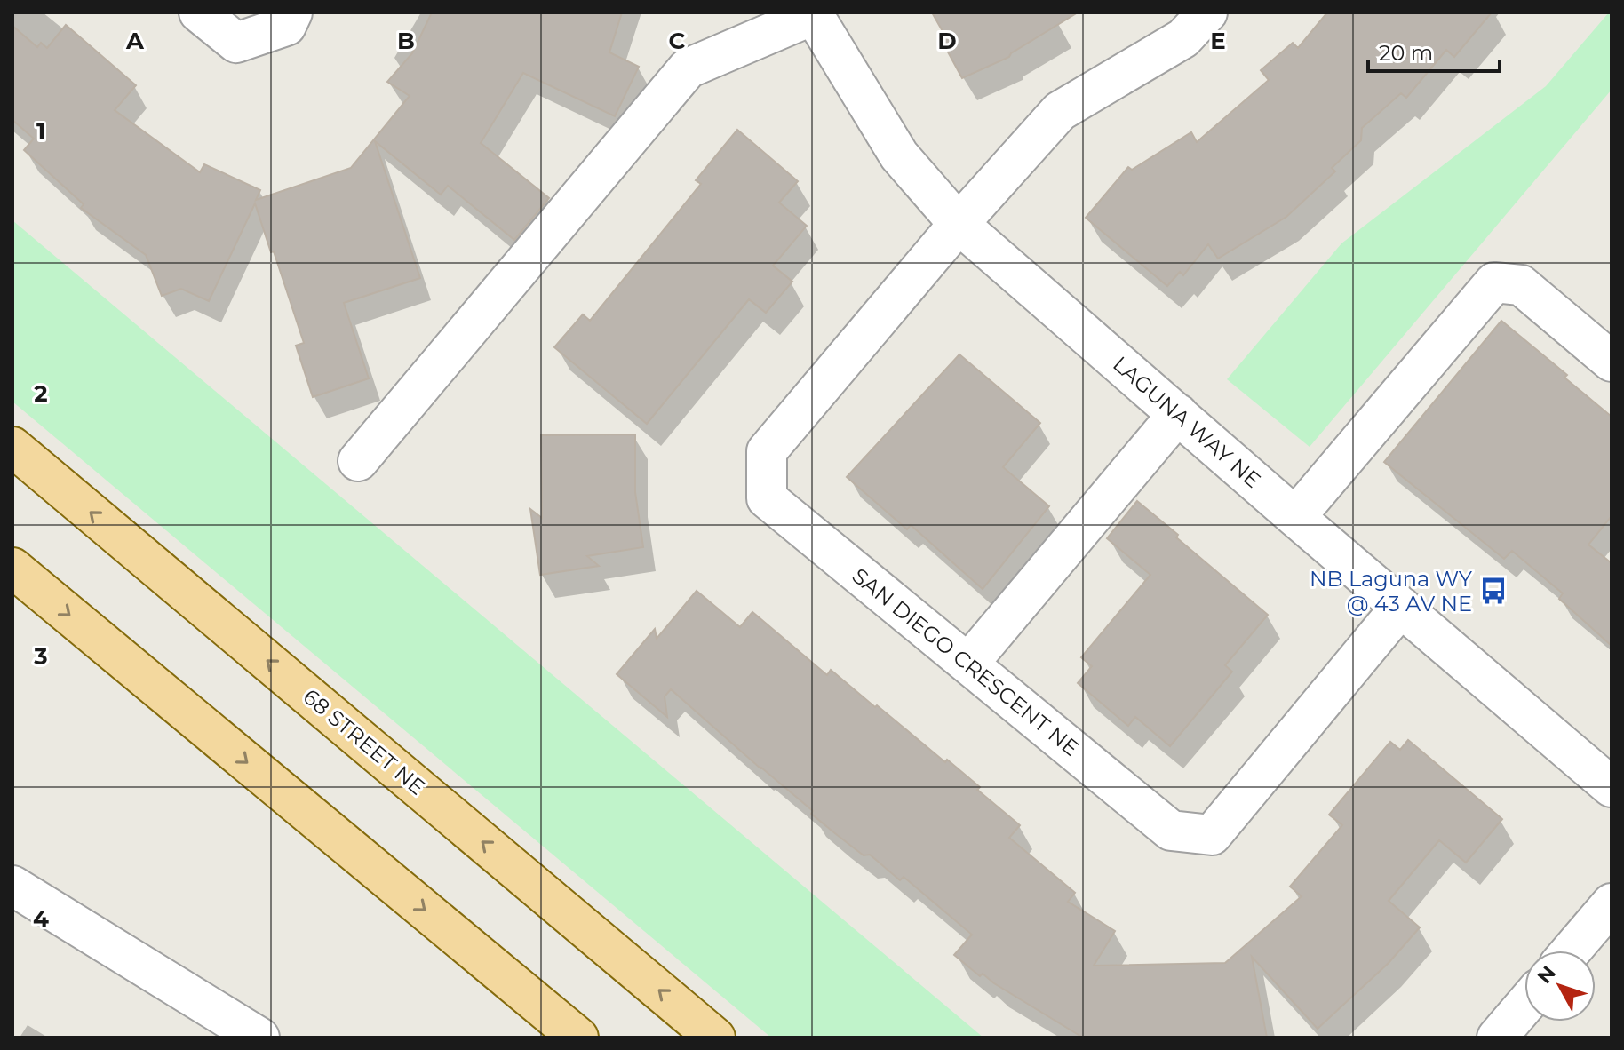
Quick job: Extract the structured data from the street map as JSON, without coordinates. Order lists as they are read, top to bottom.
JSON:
{
  "streets": {
    "main road": ["68 STREET NE"],
    "street": ["LAGUNA WAY NE", "SAN DIEGO CRESCENT NE"]
  },
  "crossings": [
    ["LAGUNA WAY NE", "SAN DIEGO CRESCENT NE"]
  ],
  "places": {
    "bus stop": ["NB Laguna WY @ 43 AV NE"]
  },
  "scale_bar": "20 m",
  "north": "top left",
  "grid": {
    "columns": [
      "A",
      "B",
      "C",
      "D",
      "E"
    ],
    "rows": [
      "1",
      "2",
      "3",
      "4"
    ]
  }
}
